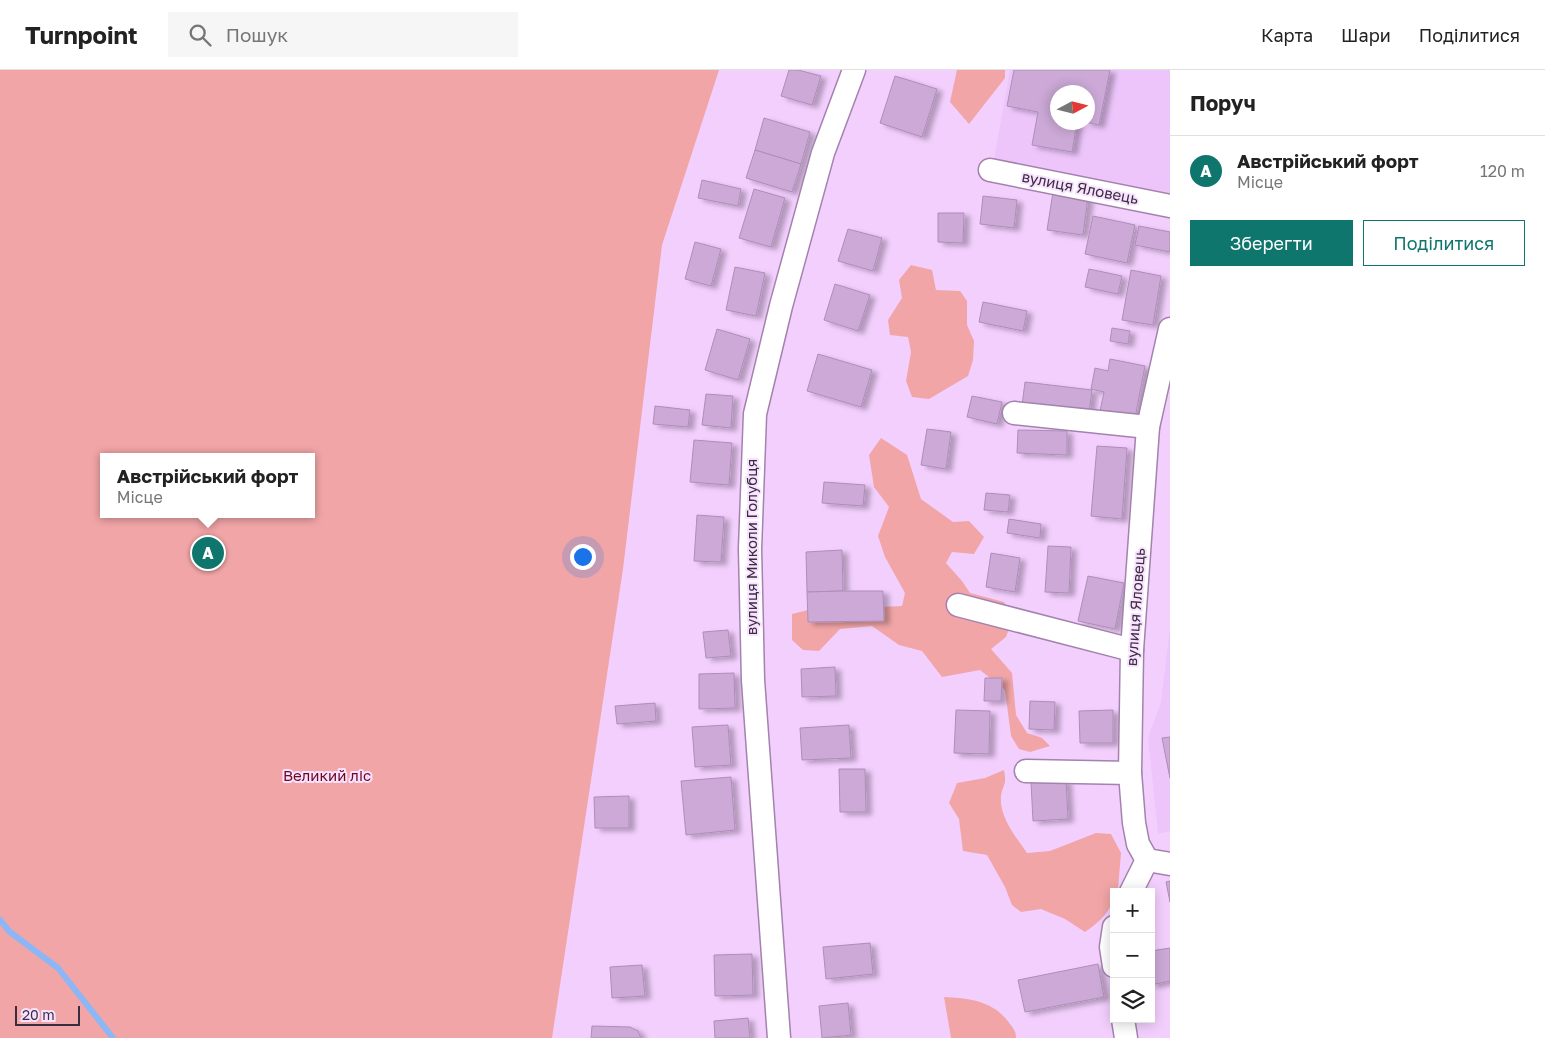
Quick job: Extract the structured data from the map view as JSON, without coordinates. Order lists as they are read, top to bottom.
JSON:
{
  "streets": {
    "street": ["вулиця Яловець", "вулиця Миколи Голубця"]
  },
  "parks": ["Великий ліс"],
  "scale_bar": "20 m",
  "north": "right",
  "page": {
    "header": "Turnpoint",
    "search": "Пошук",
    "nav": ["Карта", "Шари", "Поділитися"],
    "heading": "Поруч",
    "list": [
      {
        "mark": "A",
        "name": "Австрійський форт",
        "note": "Місце",
        "value": "120 m"
      }
    ],
    "buttons": ["Зберегти", "Поділитися"],
    "popup": ["Австрійський форт", "Місце"],
    "pins": "A",
    "map_buttons": ["+", "−"],
    "scale": "20 m"
  }
}
